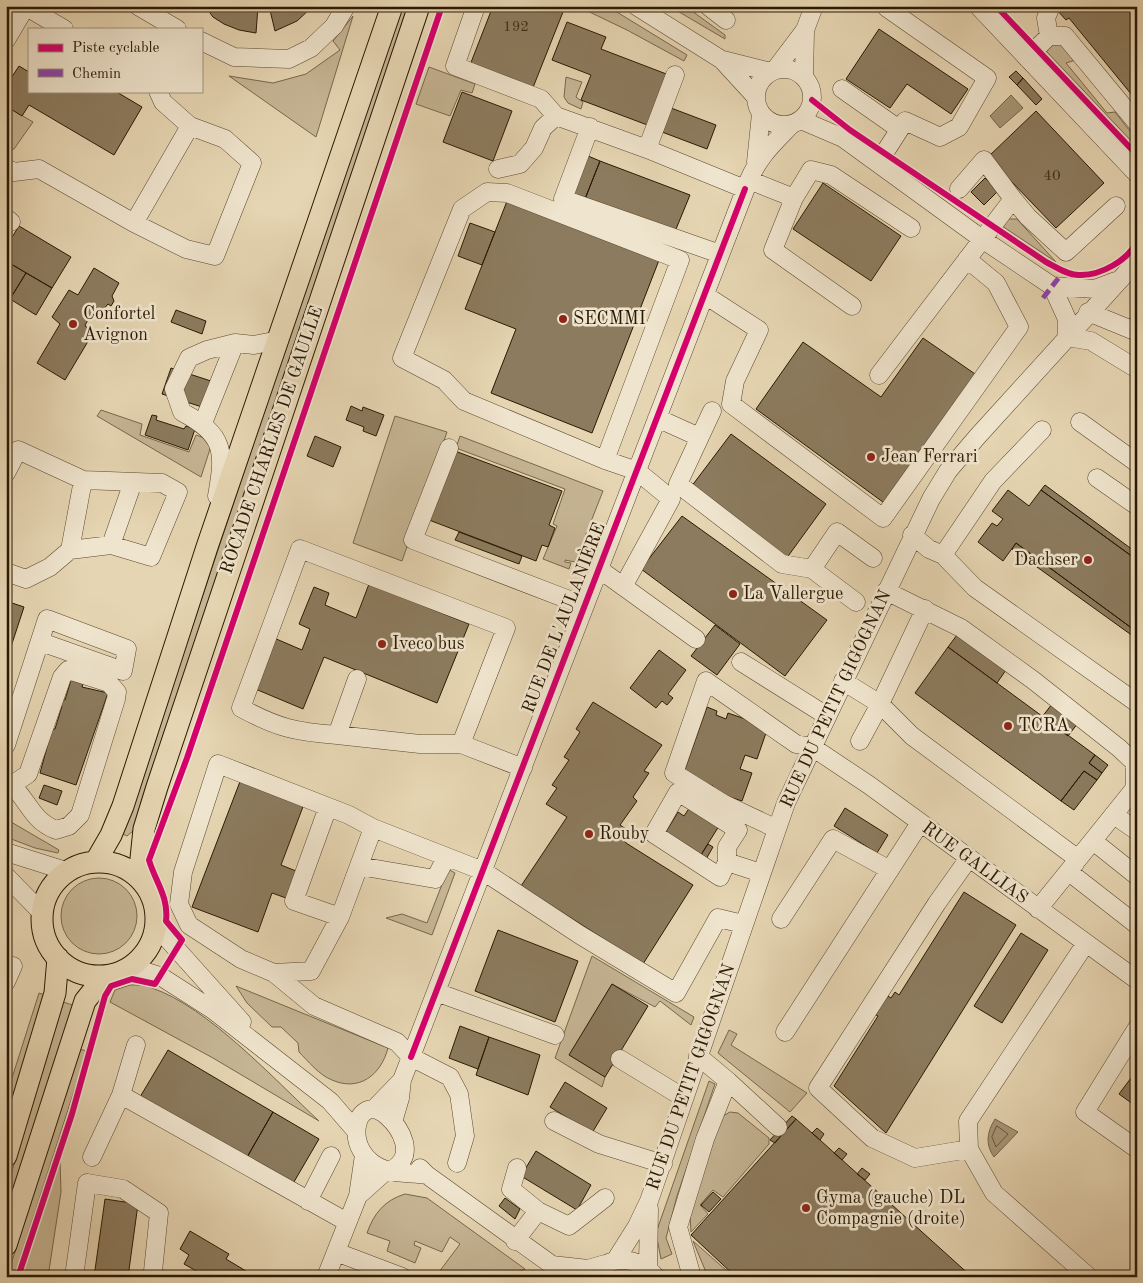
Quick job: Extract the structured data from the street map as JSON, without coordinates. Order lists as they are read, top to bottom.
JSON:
{
  "streets": {
    "main road": ["ROCADE CHARLES DE GAULLE"],
    "street": ["RUE DE L'AULANIÈRE", "RUE DU PETIT GIGOGNAN", "RUE GALLIAS"]
  },
  "crossings": [
    ["RUE DU PETIT GIGOGNAN", "RUE GALLIAS"]
  ],
  "places": [
    "SECMMI",
    "Confortel Avignon",
    "Jean Ferrari",
    "Dachser",
    "La Vallergue",
    "Iveco bus",
    "TCRA",
    "Rouby",
    "Gyma (gauche) DL Compagnie (droite)"
  ],
  "house_numbers": ["192", "40"],
  "legend": ["Piste cyclable", "Chemin"]
}
